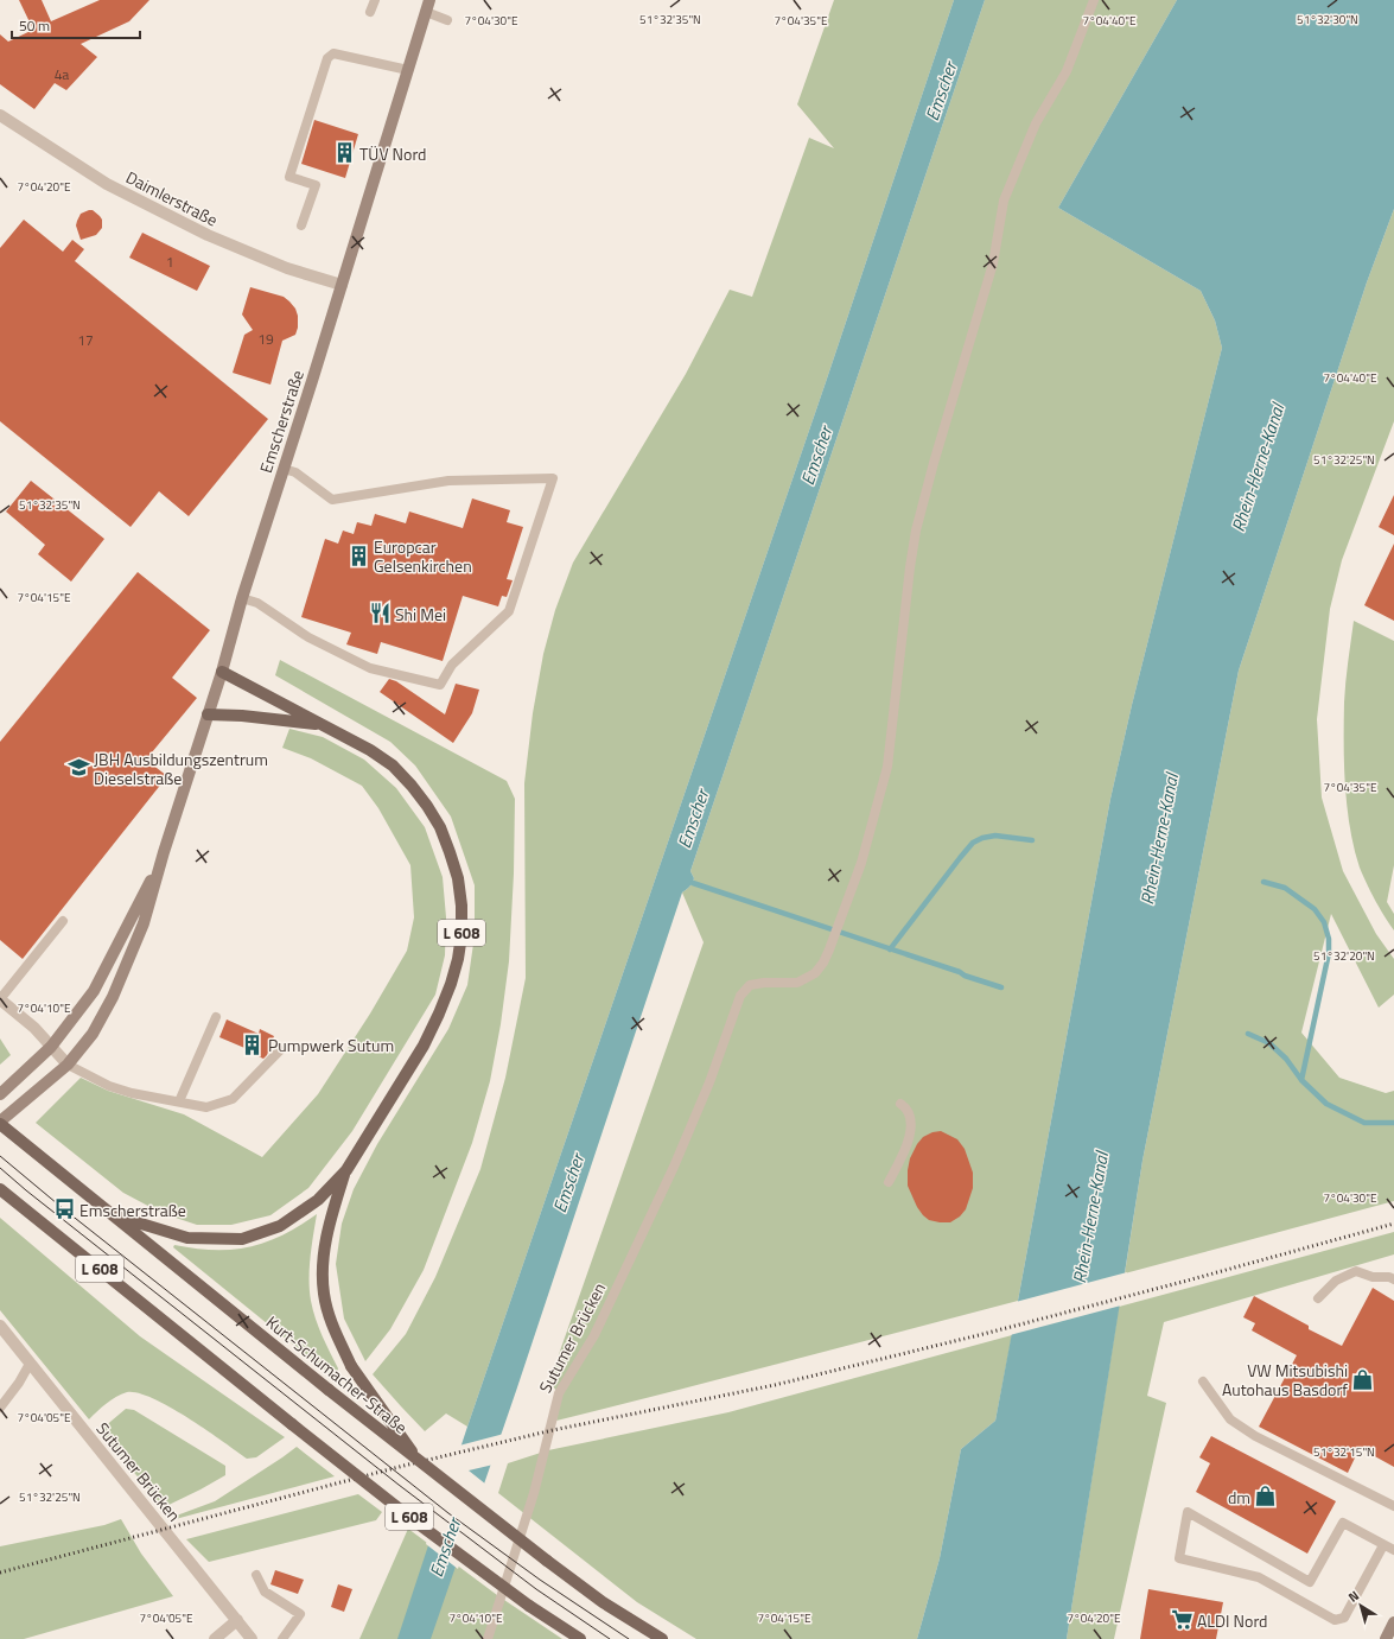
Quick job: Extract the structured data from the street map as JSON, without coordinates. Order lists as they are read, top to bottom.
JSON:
{
  "streets": {
    "main road": ["L 608", "Kurt-Schumacher-Straße"],
    "street": ["Daimlerstraße", "Emscherstraße", "Sutumer Brücken"]
  },
  "crossings": [
    ["Daimlerstraße", "Emscherstraße"],
    ["Emscherstraße", "L 608"],
    ["Emscherstraße", "Kurt-Schumacher-Straße"],
    ["L 608", "Kurt-Schumacher-Straße"]
  ],
  "water": ["Emscher", "Rhein-Herne-Kanal"],
  "places": {
    "building": ["TÜV Nord", "Europcar Gelsenkirchen", "Pumpwerk Sutum"],
    "restaurant": ["Shi Mei"],
    "school or university": ["JBH Ausbildungszentrum Dieselstraße"],
    "bus stop": ["Emscherstraße"],
    "shop": ["VW Mitsubishi Autohaus Basdorf", "dm"],
    "supermarket": ["ALDI Nord"]
  },
  "house_numbers": [
    "4a",
    "1",
    "19",
    "17"
  ],
  "scale_bar": "50 m",
  "north": "top left",
  "coordinates": [
    "51°32'35\"N",
    "51°32'30\"N",
    "7°04'30\"E",
    "7°04'35\"E",
    "7°04'40\"E",
    "7°04'20\"E",
    "51°32'25\"N",
    "7°04'15\"E",
    "51°32'20\"N",
    "7°04'10\"E",
    "7°04'05\"E",
    "51°32'15\"N"
  ]
}
